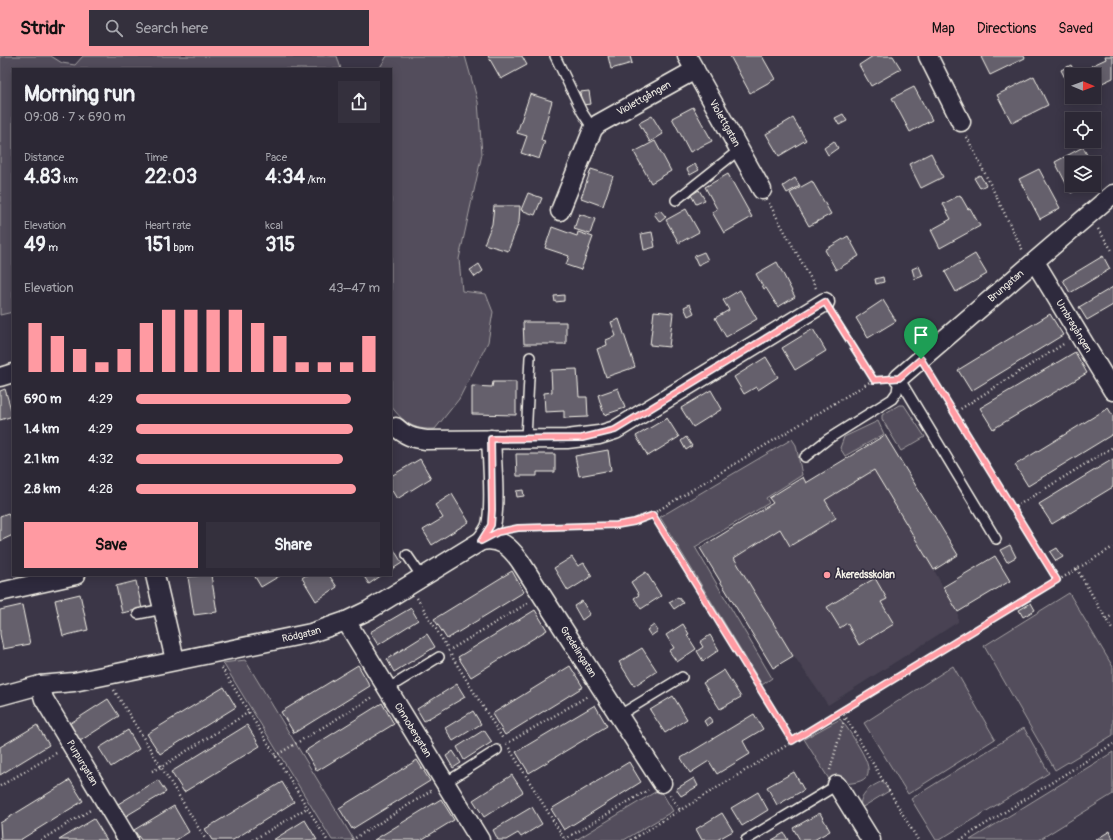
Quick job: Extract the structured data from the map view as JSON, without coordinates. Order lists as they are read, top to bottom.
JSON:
{
  "streets": {
    "street": [
      "Violettgången",
      "Violettgatan",
      "Brungatan",
      "Umbragången",
      "Rödgatan",
      "Gredelingatan",
      "Cinnobergatan",
      "Purpurgatan"
    ]
  },
  "crossings": [
    ["Violettgången", "Violettgatan"],
    ["Brungatan", "Umbragången"],
    ["Rödgatan", "Gredelingatan"],
    ["Rödgatan", "Cinnobergatan"],
    ["Rödgatan", "Purpurgatan"]
  ],
  "places": ["Åkeredsskolan"],
  "north": "right",
  "page": {
    "header": "Stridr",
    "search": "Search here",
    "nav": ["Map", "Directions", "Saved"],
    "heading": ["Morning run", "09:08 · 7 × 690 m"],
    "stats": [
      ["Distance", "4.83 km"],
      ["Time", "22:03"],
      ["Pace", "4:34 /km"],
      ["Elevation", "49 m"],
      ["Heart rate", "151 bpm"],
      ["kcal", "315"]
    ],
    "chart": ["Elevation", "43–47 m"],
    "list": [
      {
        "name": "690 m",
        "note": "4:29"
      },
      {
        "name": "1.4 km",
        "note": "4:29"
      },
      {
        "name": "2.1 km",
        "note": "4:32"
      },
      {
        "name": "2.8 km",
        "note": "4:28"
      }
    ],
    "buttons": ["Save", "Share"]
  }
}
